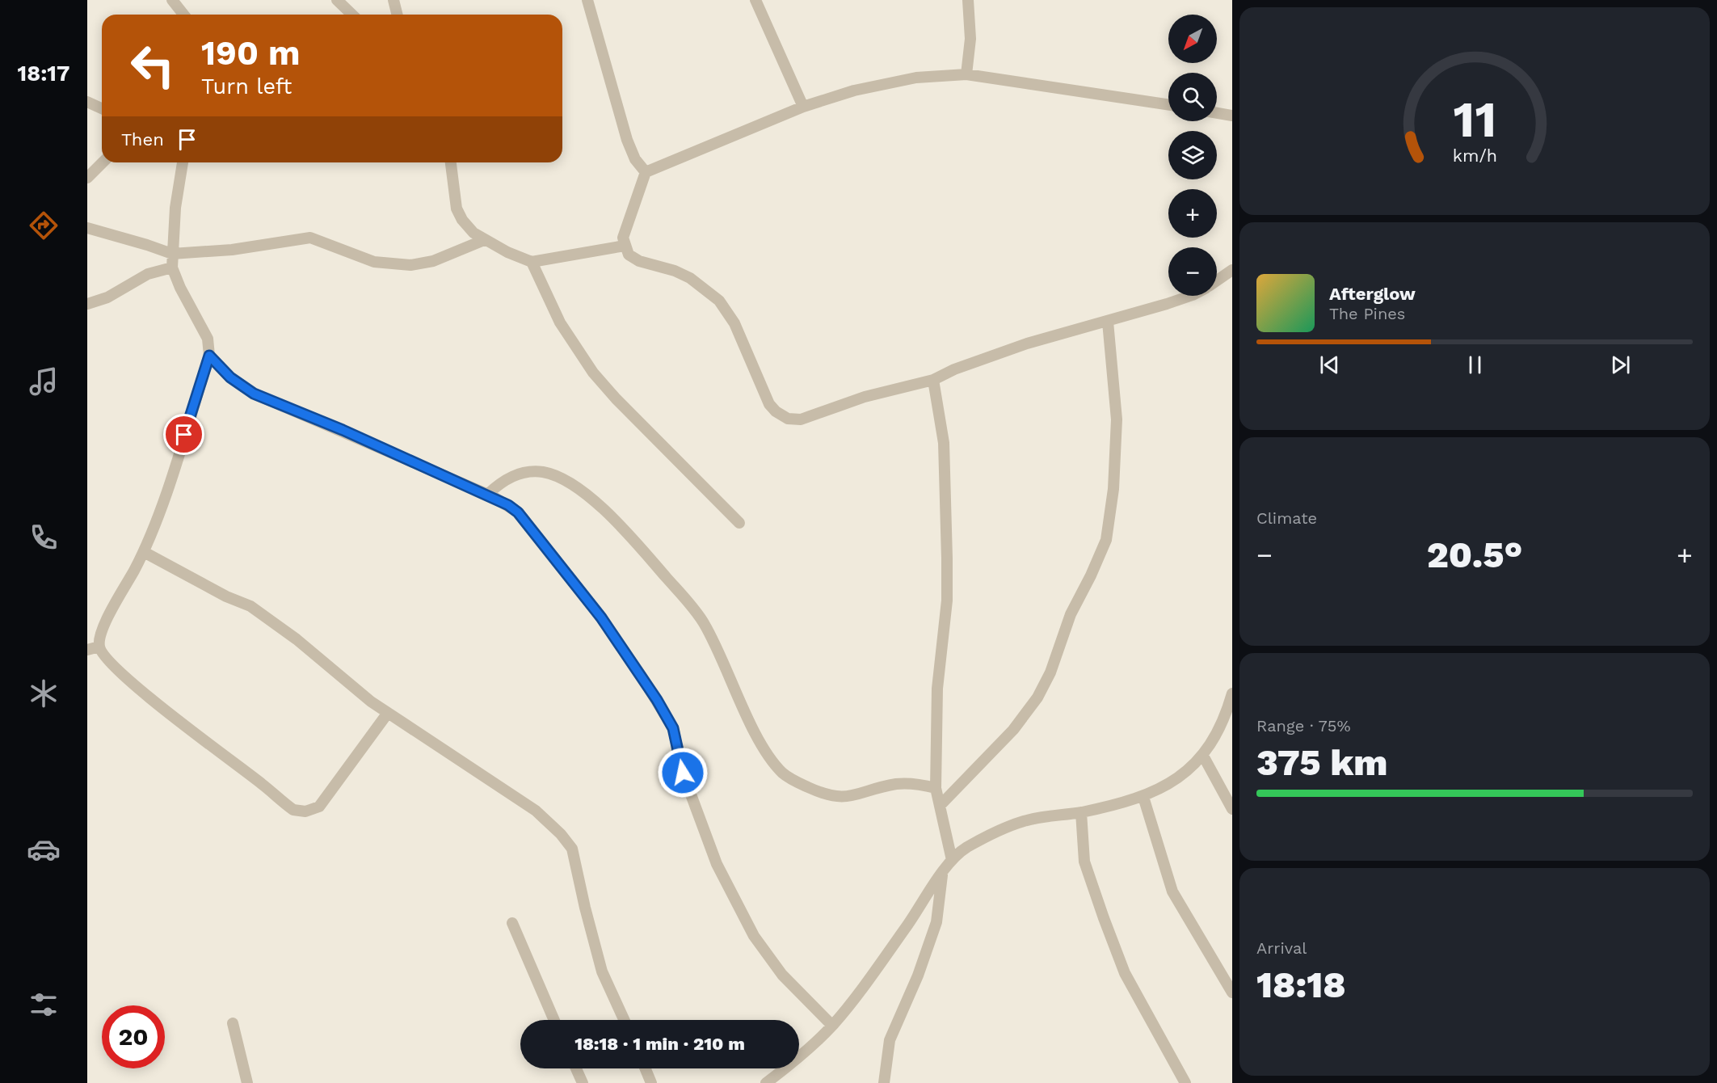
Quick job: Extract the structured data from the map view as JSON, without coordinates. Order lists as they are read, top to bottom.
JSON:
{
  "north": "bottom left",
  "page": {
    "tabs": "18:17",
    "map_buttons": ["+", "−"],
    "turn": ["190 m", "Turn left"],
    "then": "Then",
    "song": ["Afterglow", "The Pines"],
    "tile": [
      "Climate",
      ["Range · 75%", "375 km"],
      ["Arrival", "18:18"]
    ],
    "heat": ["−", "20.5°", "+"],
    "limit": "20",
    "trip": "18:18 · 1 min · 210 m",
    "gauge": ["11", "km/h"]
  }
}
